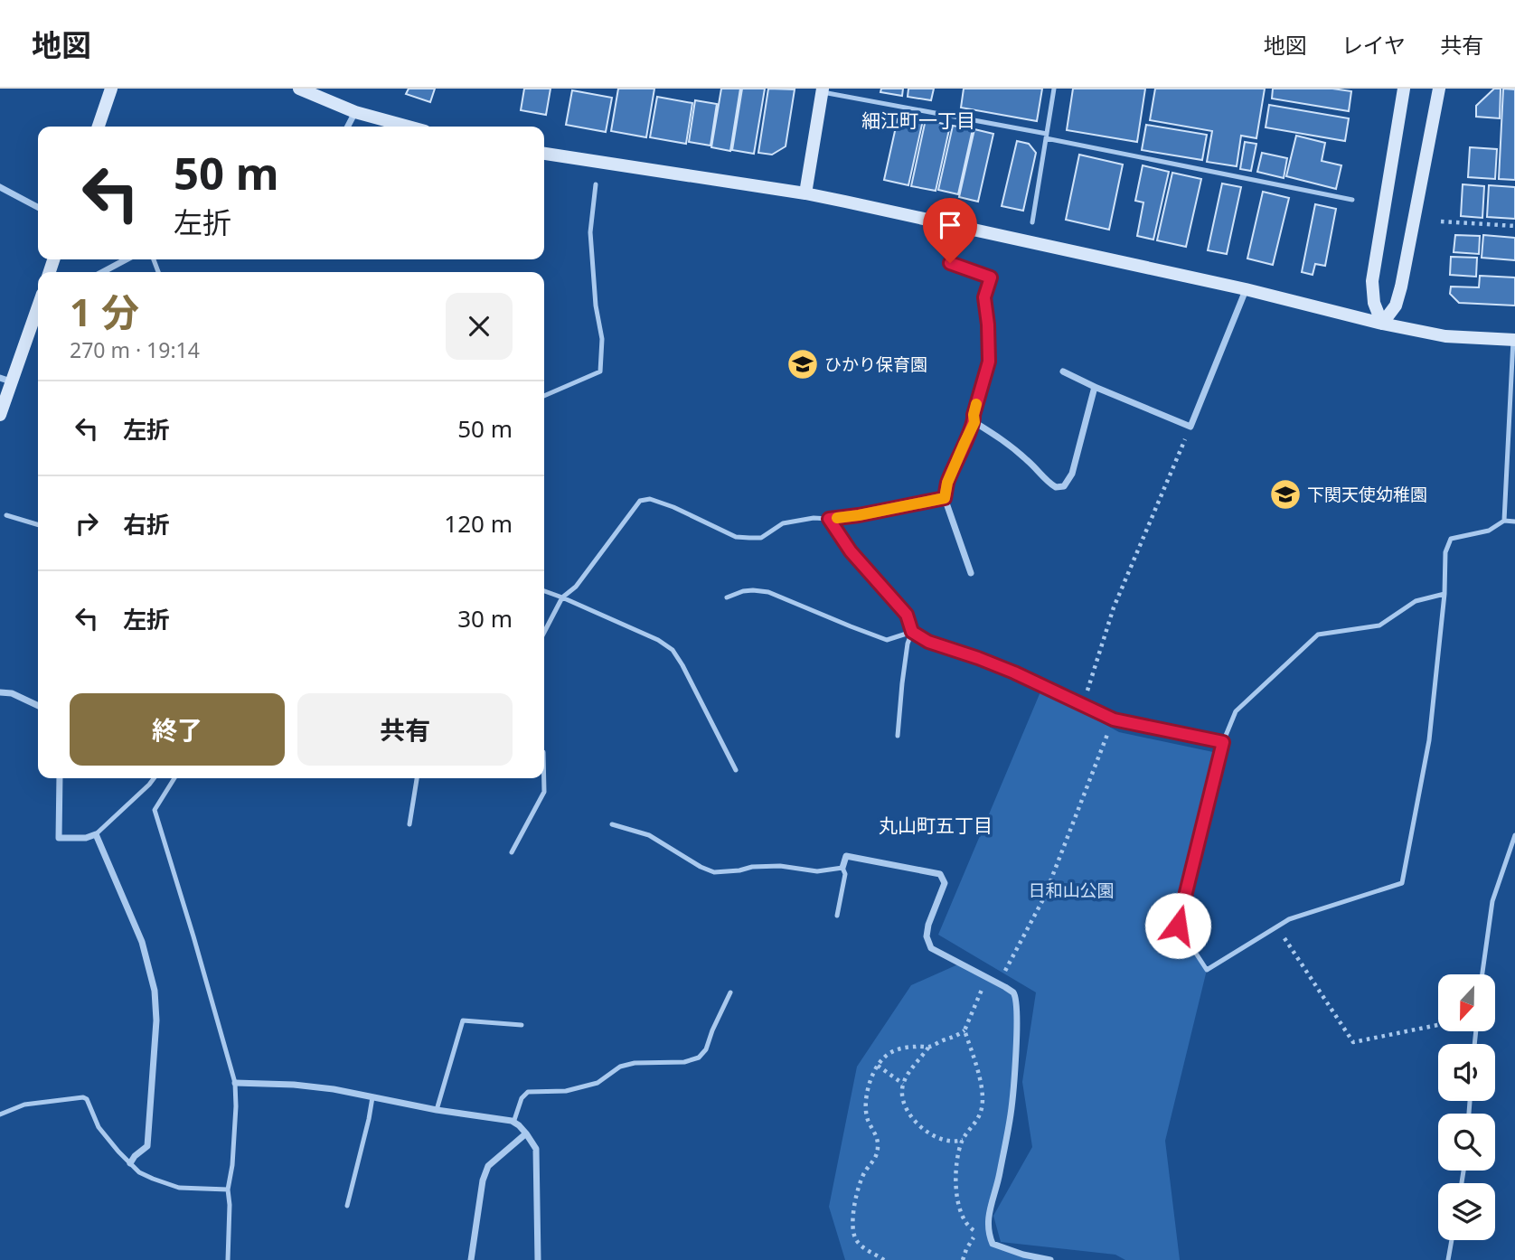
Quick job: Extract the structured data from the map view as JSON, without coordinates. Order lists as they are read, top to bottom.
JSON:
{
  "districts": ["細江町一丁目", "丸山町五丁目"],
  "parks": ["日和山公園"],
  "places": {
    "school or university": ["ひかり保育園", "下関天使幼稚園"]
  },
  "north": "bottom",
  "page": {
    "header": "地図",
    "nav": ["地図", "レイヤ", "共有"],
    "turn": ["50 m", "左折"],
    "heading": ["1 分", "270 m · 19:14"],
    "list": [
      {
        "name": "左折",
        "value": "50 m"
      },
      {
        "name": "右折",
        "value": "120 m"
      },
      {
        "name": "左折",
        "value": "30 m"
      }
    ],
    "buttons": ["終了", "共有"]
  }
}
